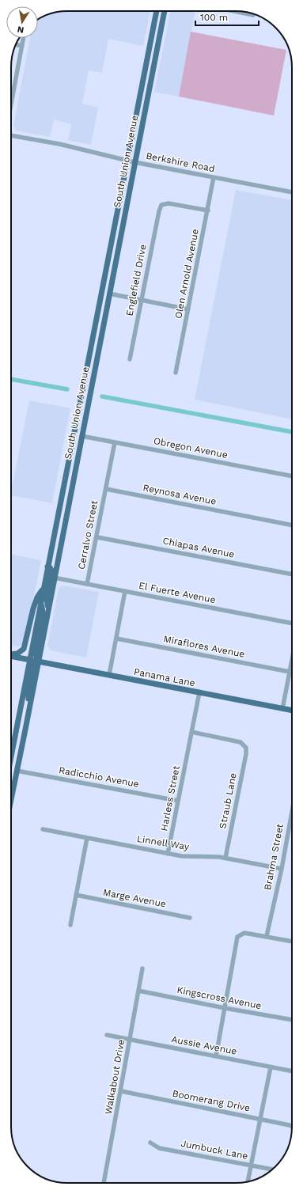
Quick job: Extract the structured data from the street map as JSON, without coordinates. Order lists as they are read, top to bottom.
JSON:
{
  "streets": {
    "main road": ["South Union Avenue", "Panama Lane"],
    "street": [
      "Berkshire Road",
      "Olen Arnold Avenue",
      "Englefield Drive",
      "Obregon Avenue",
      "Reynosa Avenue",
      "Cerralvo Street",
      "Chiapas Avenue",
      "El Fuerte Avenue",
      "Miraflores Avenue",
      "Radicchio Avenue",
      "Harless Street",
      "Straub Lane",
      "Linnell Way",
      "Brahma Street",
      "Marge Avenue",
      "Kingscross Avenue",
      "Aussie Avenue",
      "Walkabout Drive",
      "Boomerang Drive",
      "Jumbuck Lane"
    ]
  },
  "crossings": [
    ["South Union Avenue", "Berkshire Road"],
    ["South Union Avenue", "Obregon Avenue"],
    ["South Union Avenue", "El Fuerte Avenue"],
    ["South Union Avenue", "Panama Lane"],
    ["South Union Avenue", "Radicchio Avenue"],
    ["Berkshire Road", "Olen Arnold Avenue"],
    ["Olen Arnold Avenue", "Englefield Drive"],
    ["Reynosa Avenue", "Cerralvo Street"],
    ["Cerralvo Street", "Chiapas Avenue"],
    ["Cerralvo Street", "El Fuerte Avenue"],
    ["Panama Lane", "Harless Street"],
    ["Radicchio Avenue", "Harless Street"],
    ["Harless Street", "Straub Lane"],
    ["Harless Street", "Linnell Way"],
    ["Straub Lane", "Linnell Way"],
    ["Linnell Way", "Brahma Street"],
    ["Kingscross Avenue", "Walkabout Drive"],
    ["Aussie Avenue", "Walkabout Drive"],
    ["Walkabout Drive", "Boomerang Drive"]
  ],
  "scale_bar": "100 m",
  "north": "bottom"
}
